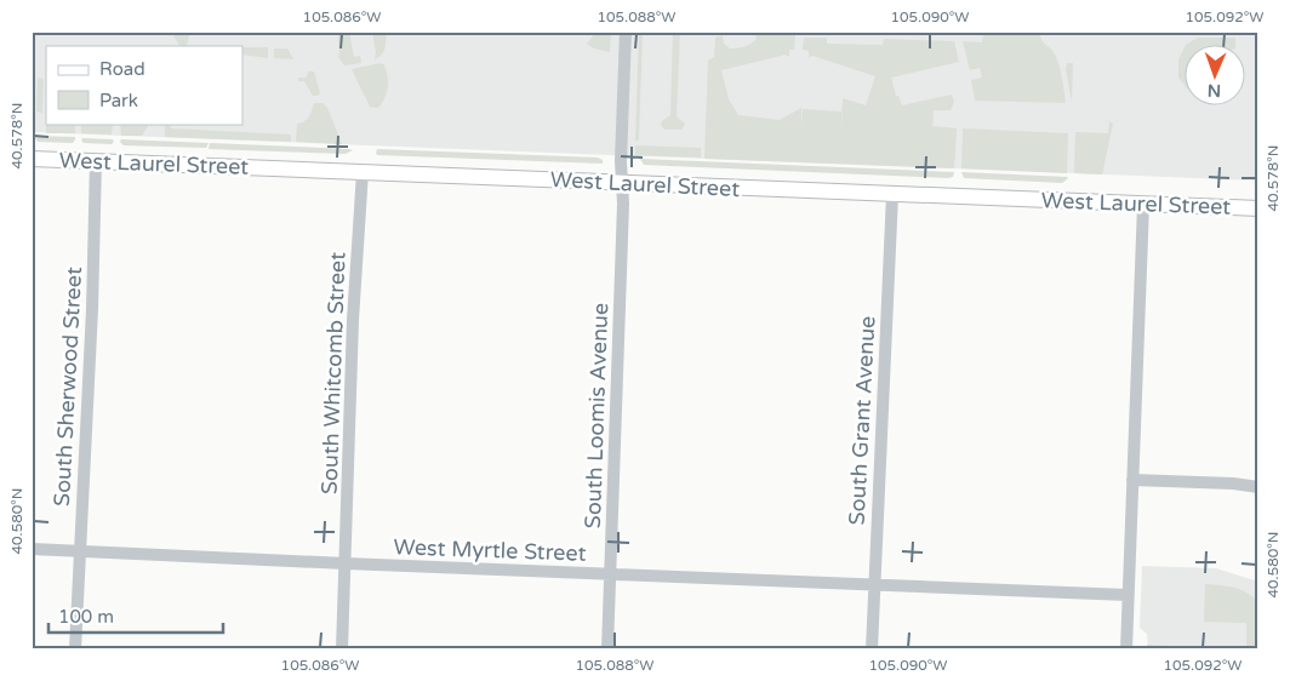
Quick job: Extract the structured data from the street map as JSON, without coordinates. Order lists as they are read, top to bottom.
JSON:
{
  "streets": {
    "main road": ["West Laurel Street"],
    "street": [
      "South Whitcomb Street",
      "South Sherwood Street",
      "South Loomis Avenue",
      "South Grant Avenue",
      "West Myrtle Street"
    ]
  },
  "crossings": [
    ["West Laurel Street", "South Whitcomb Street"],
    ["West Laurel Street", "South Sherwood Street"],
    ["West Laurel Street", "South Loomis Avenue"],
    ["West Laurel Street", "South Grant Avenue"],
    ["South Whitcomb Street", "West Myrtle Street"],
    ["South Sherwood Street", "West Myrtle Street"],
    ["South Loomis Avenue", "West Myrtle Street"],
    ["South Grant Avenue", "West Myrtle Street"]
  ],
  "legend": ["Road", "Park"],
  "scale_bar": "100 m",
  "north": "bottom",
  "coordinates": [
    "105.086°W",
    "105.088°W",
    "105.090°W",
    "105.092°W",
    "40.578°N",
    "40.580°N"
  ]
}
